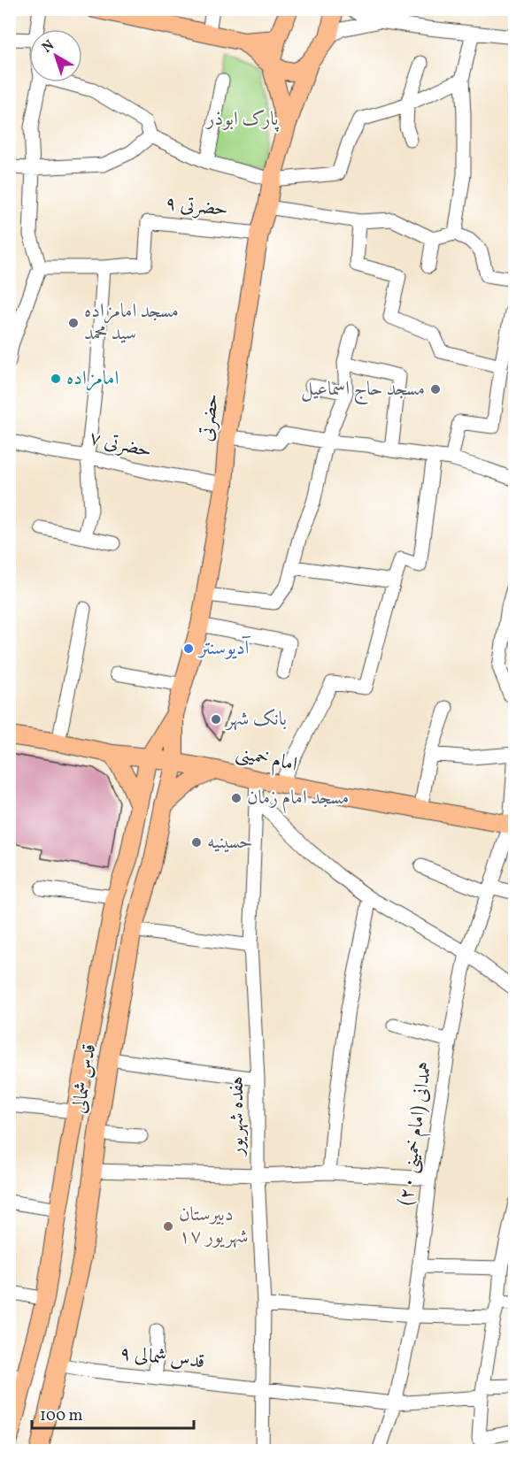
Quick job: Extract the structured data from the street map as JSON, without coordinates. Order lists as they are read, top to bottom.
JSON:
{
  "streets": {
    "main road": ["حضرتی", "امام خمینی", "قدس شمالی"],
    "street": [
      "حضرتی ۹",
      "حضرتی ۷",
      "هفده شهریور",
      "همدانی (امام خمینی ۲۰)",
      "قدس شمالی ۹"
    ]
  },
  "crossings": [
    ["حضرتی ۹", "حضرتی"],
    ["حضرتی", "حضرتی ۷"],
    ["حضرتی", "قدس شمالی"],
    ["امام خمینی", "قدس شمالی"],
    ["امام خمینی", "هفده شهریور"],
    ["امام خمینی", "همدانی (امام خمینی ۲۰)"],
    ["قدس شمالی", "قدس شمالی ۹"],
    ["هفده شهریور", "قدس شمالی ۹"],
    ["همدانی (امام خمینی ۲۰)", "قدس شمالی ۹"]
  ],
  "parks": ["پارک ابوذر"],
  "places": [
    "مسجد امامزاده سید محمد",
    "امامزاده",
    "مسجد حاج اسماعیل",
    "آدیوسنتر",
    "بانک شهر",
    "مسجد امام زمان",
    "حسینیه",
    "دبیرستان ۱۷ شهریور"
  ],
  "scale_bar": "100 m",
  "north": "top left"
}
